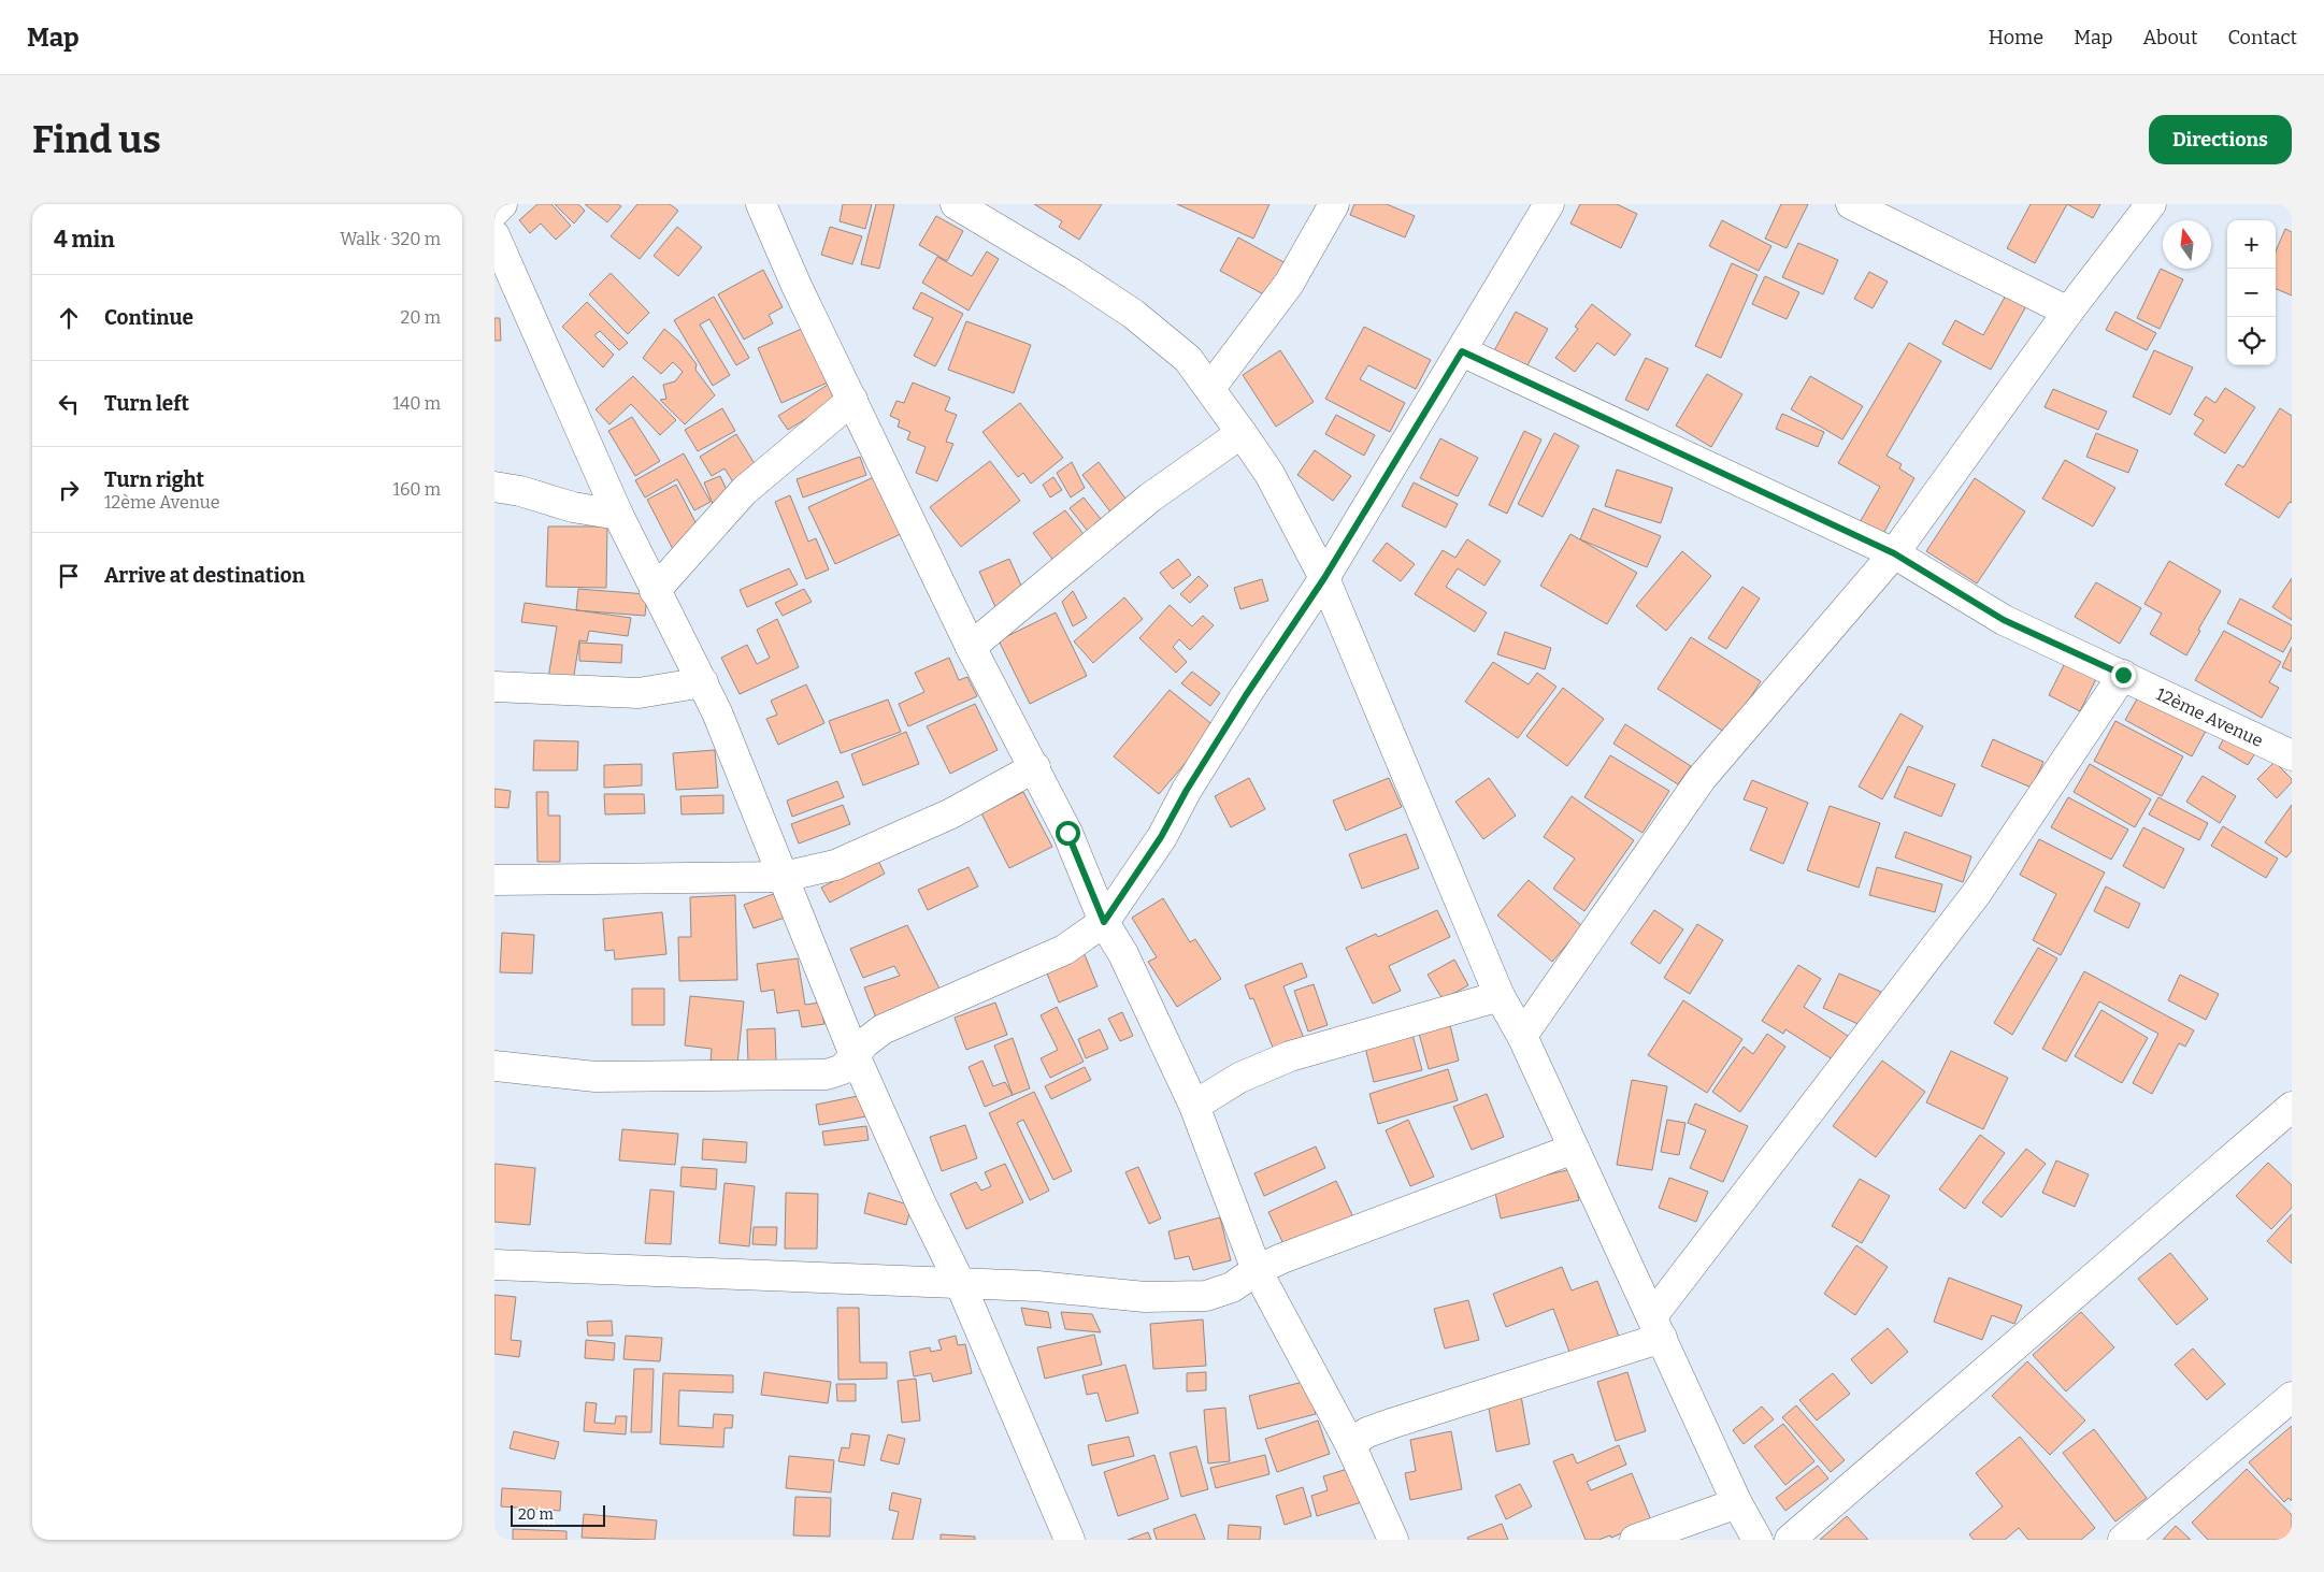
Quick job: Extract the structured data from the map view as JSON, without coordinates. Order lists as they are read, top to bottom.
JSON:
{
  "streets": {
    "street": ["12ème Avenue"]
  },
  "scale_bar": "20 m",
  "north": "top",
  "page": {
    "header": "Map",
    "nav": [
      "Home",
      "Map",
      "About",
      "Contact"
    ],
    "buttons": "Directions",
    "title": "Find us",
    "heading": ["4 min", "Walk · 320 m"],
    "map_buttons": ["+", "−"],
    "list": [
      ["Continue", "20 m"],
      ["Turn left", "140 m"],
      ["Turn right", "12ème Avenue", "160 m"],
      "Arrive at destination"
    ],
    "scale": "20 m"
  }
}
